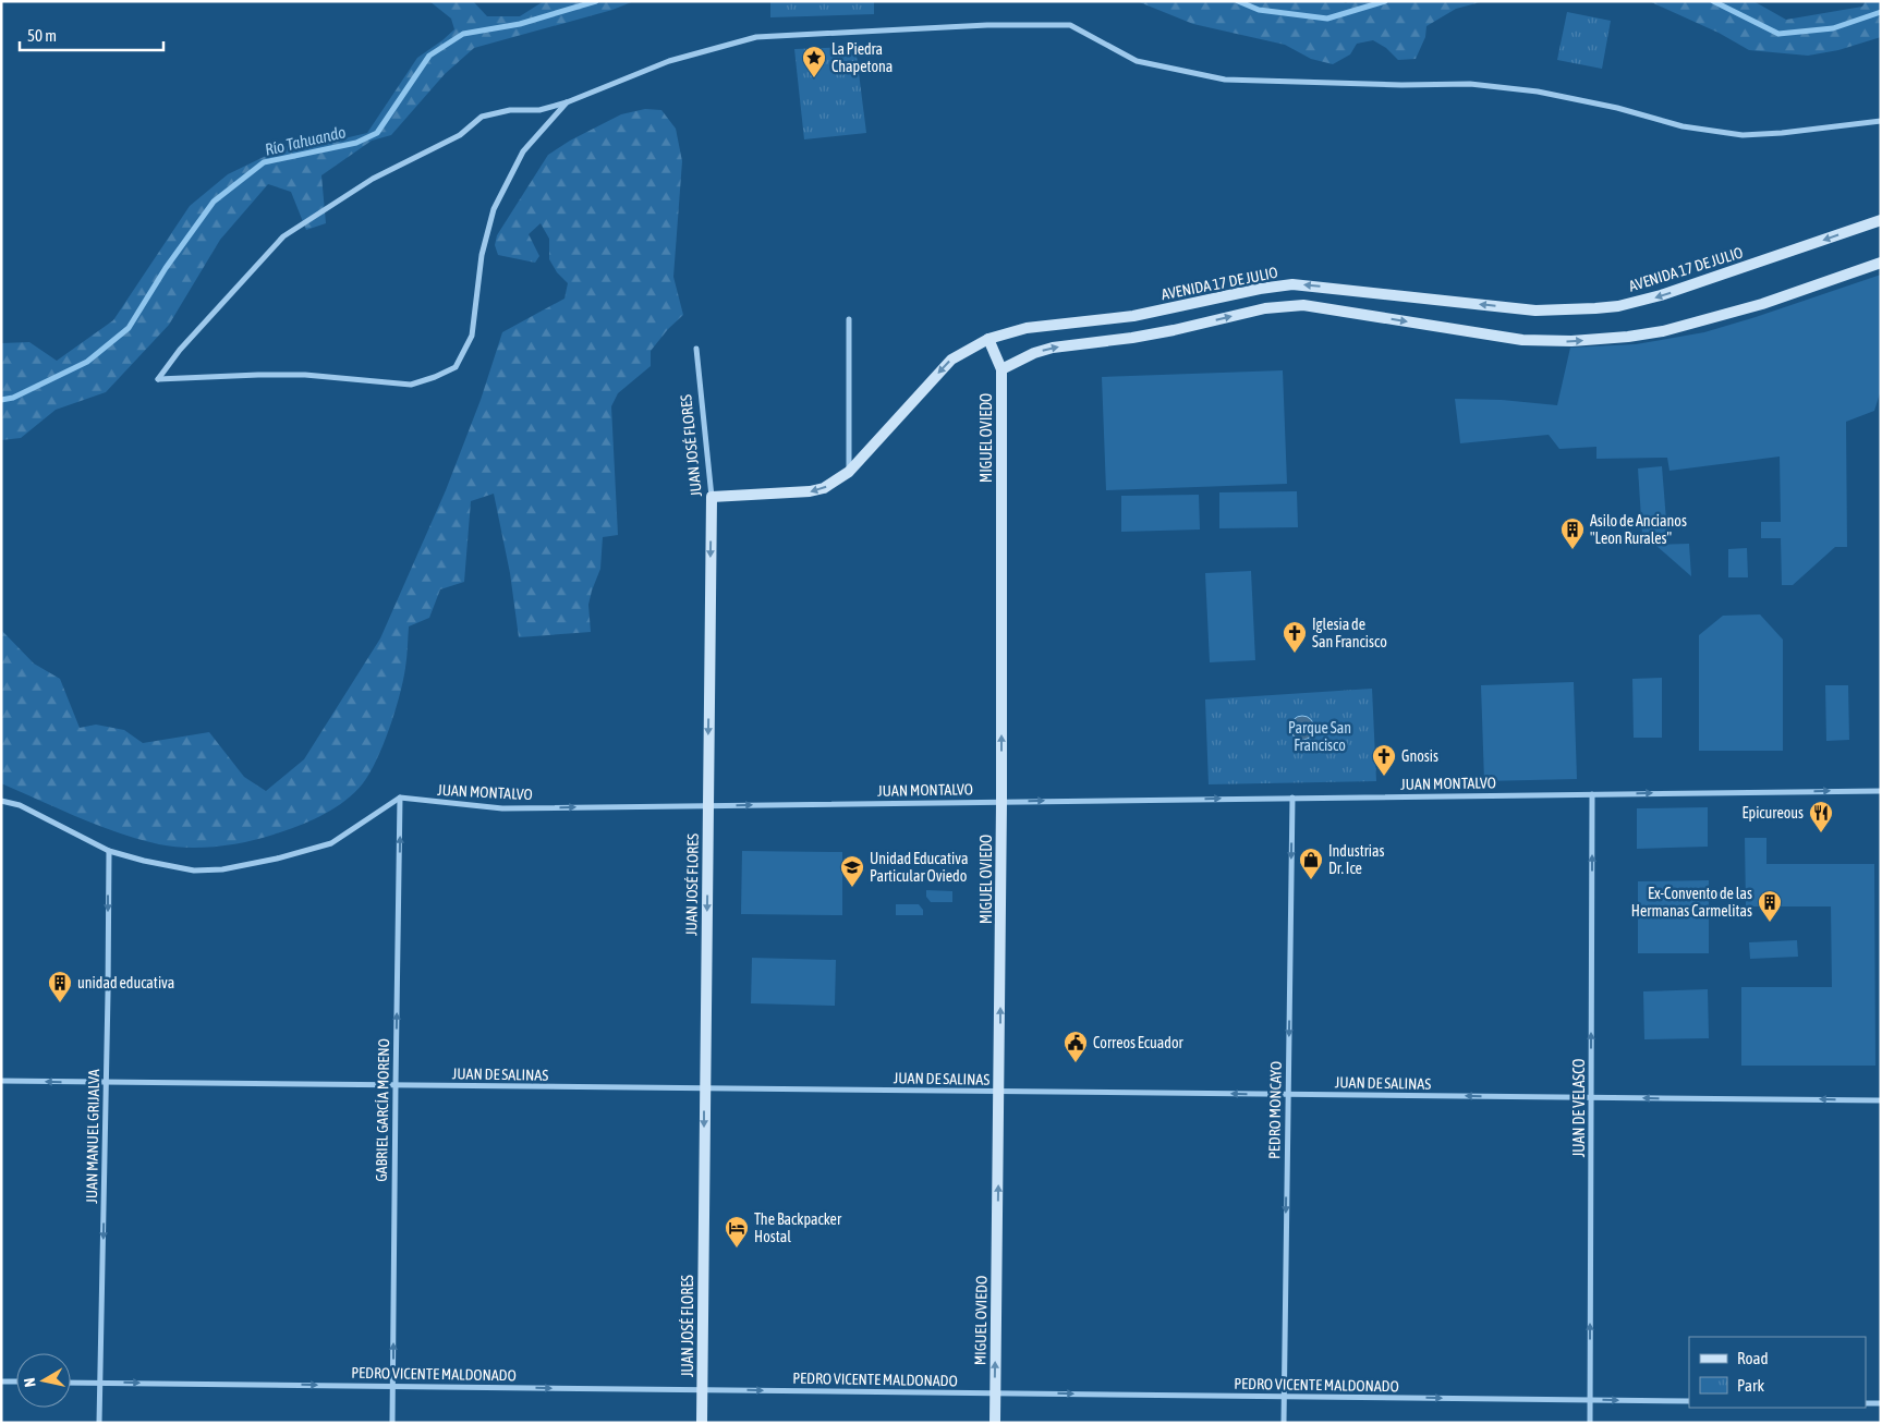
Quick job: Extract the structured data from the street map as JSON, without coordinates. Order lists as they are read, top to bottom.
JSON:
{
  "streets": {
    "street": [
      "AVENIDA 17 DE JULIO",
      "MIGUEL OVIEDO",
      "JUAN JOSÉ FLORES",
      "JUAN MONTALVO",
      "JUAN DE SALINAS",
      "JUAN DE VELASCO",
      "GABRIEL GARCÍA MORENO",
      "PEDRO MONCAYO",
      "JUAN MANUEL GRIJALVA",
      "PEDRO VICENTE MALDONADO"
    ]
  },
  "crossings": [
    ["AVENIDA 17 DE JULIO", "MIGUEL OVIEDO"],
    ["AVENIDA 17 DE JULIO", "JUAN JOSÉ FLORES"],
    ["MIGUEL OVIEDO", "JUAN MONTALVO"],
    ["MIGUEL OVIEDO", "JUAN DE SALINAS"],
    ["MIGUEL OVIEDO", "PEDRO VICENTE MALDONADO"],
    ["JUAN JOSÉ FLORES", "JUAN MONTALVO"],
    ["JUAN JOSÉ FLORES", "JUAN DE SALINAS"],
    ["JUAN JOSÉ FLORES", "PEDRO VICENTE MALDONADO"],
    ["JUAN MONTALVO", "JUAN DE VELASCO"],
    ["JUAN MONTALVO", "GABRIEL GARCÍA MORENO"],
    ["JUAN MONTALVO", "PEDRO MONCAYO"],
    ["JUAN DE SALINAS", "JUAN DE VELASCO"],
    ["JUAN DE SALINAS", "GABRIEL GARCÍA MORENO"],
    ["JUAN DE SALINAS", "PEDRO MONCAYO"],
    ["JUAN DE SALINAS", "JUAN MANUEL GRIJALVA"],
    ["JUAN DE VELASCO", "PEDRO VICENTE MALDONADO"],
    ["GABRIEL GARCÍA MORENO", "PEDRO VICENTE MALDONADO"],
    ["PEDRO MONCAYO", "PEDRO VICENTE MALDONADO"],
    ["JUAN MANUEL GRIJALVA", "PEDRO VICENTE MALDONADO"]
  ],
  "one_way": [
    "MIGUEL OVIEDO",
    "JUAN JOSÉ FLORES",
    "JUAN MONTALVO",
    "JUAN DE SALINAS",
    "JUAN DE VELASCO",
    "GABRIEL GARCÍA MORENO",
    "PEDRO MONCAYO",
    "JUAN MANUEL GRIJALVA",
    "PEDRO VICENTE MALDONADO"
  ],
  "water": ["Río Tahuando"],
  "parks": ["Parque San Francisco"],
  "places": {
    "place": ["La Piedra Chapetona"],
    "building": ["Asilo de Ancianos \"Leon Rurales\"", "Ex-Convento de las Hermanas Carmelitas", "unidad educativa"],
    "church": ["Iglesia de San Francisco", "Gnosis"],
    "restaurant": ["Epicureous"],
    "shop": ["Industrias Dr. Ice"],
    "school or university": ["Unidad Educativa Particular Oviedo"],
    "public building": ["Correos Ecuador"],
    "hotel": ["The Backpacker Hostal"]
  },
  "legend": ["Road", "Park"],
  "scale_bar": "50 m",
  "north": "left"
}
